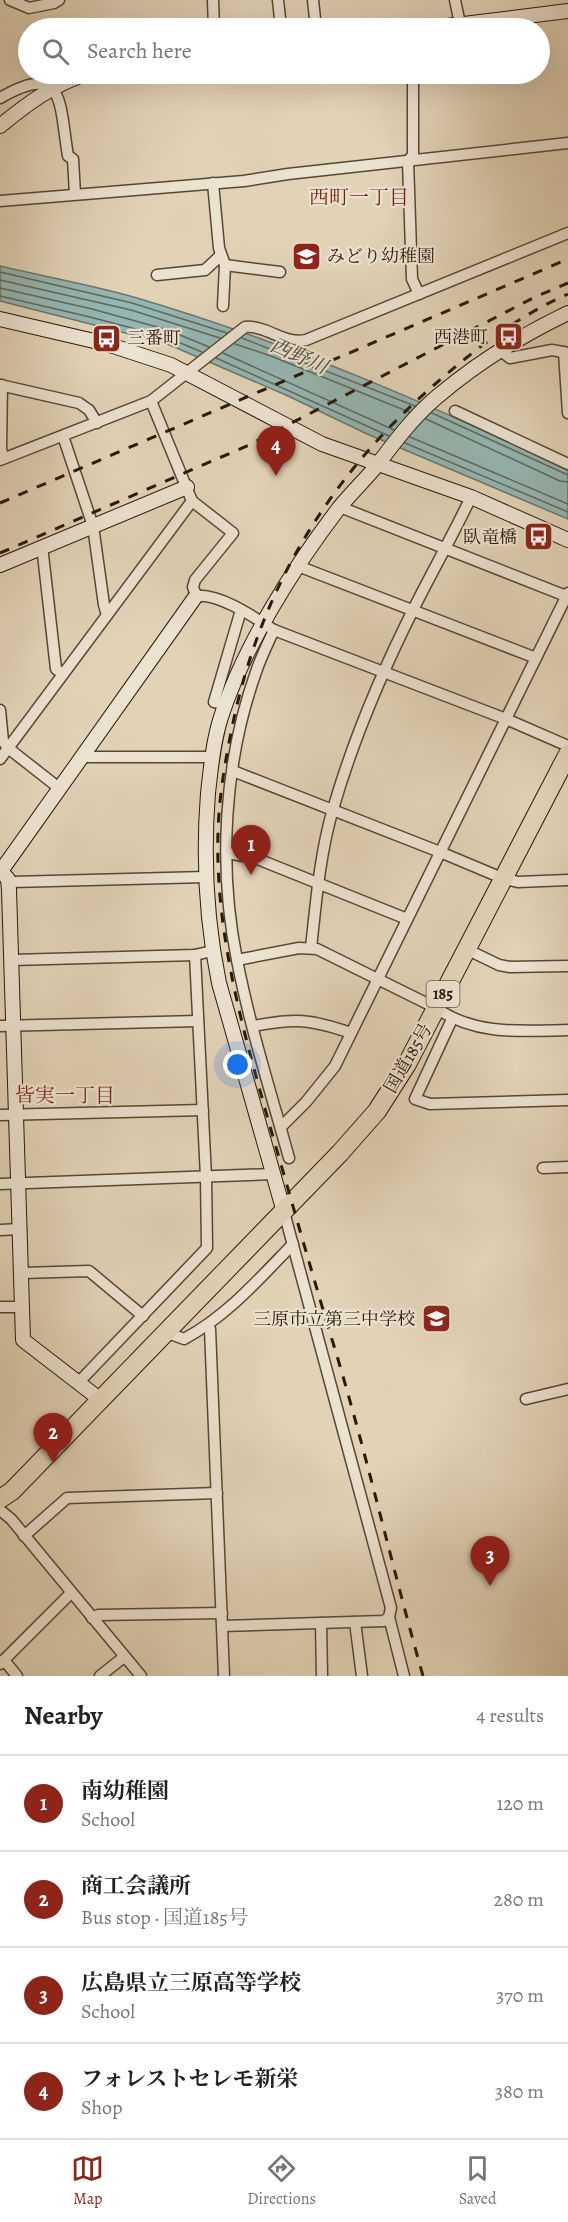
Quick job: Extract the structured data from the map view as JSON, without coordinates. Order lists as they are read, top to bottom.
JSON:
{
  "streets": {
    "highway": ["185", "国道185号"]
  },
  "districts": ["西町一丁目", "皆実一丁目"],
  "water": ["西野川"],
  "places": {
    "school or university": ["みどり幼稚園", "三原市立第三中学校"],
    "bus stop": ["西港町", "三番町", "臥竜橋"]
  },
  "page": {
    "search": "Search here",
    "pins": [
      "4",
      "1",
      "2",
      "3"
    ],
    "heading": ["Nearby", "4 results"],
    "list": [
      {
        "mark": "1",
        "name": "南幼稚園",
        "note": "School",
        "value": "120 m"
      },
      {
        "mark": "2",
        "name": "商工会議所",
        "note": "Bus stop · 国道185号",
        "value": "280 m"
      },
      {
        "mark": "3",
        "name": "広島県立三原高等学校",
        "note": "School",
        "value": "370 m"
      },
      {
        "mark": "4",
        "name": "フォレストセレモ新栄",
        "note": "Shop",
        "value": "380 m"
      }
    ],
    "nav": ["Map", "Directions", "Saved"]
  }
}
